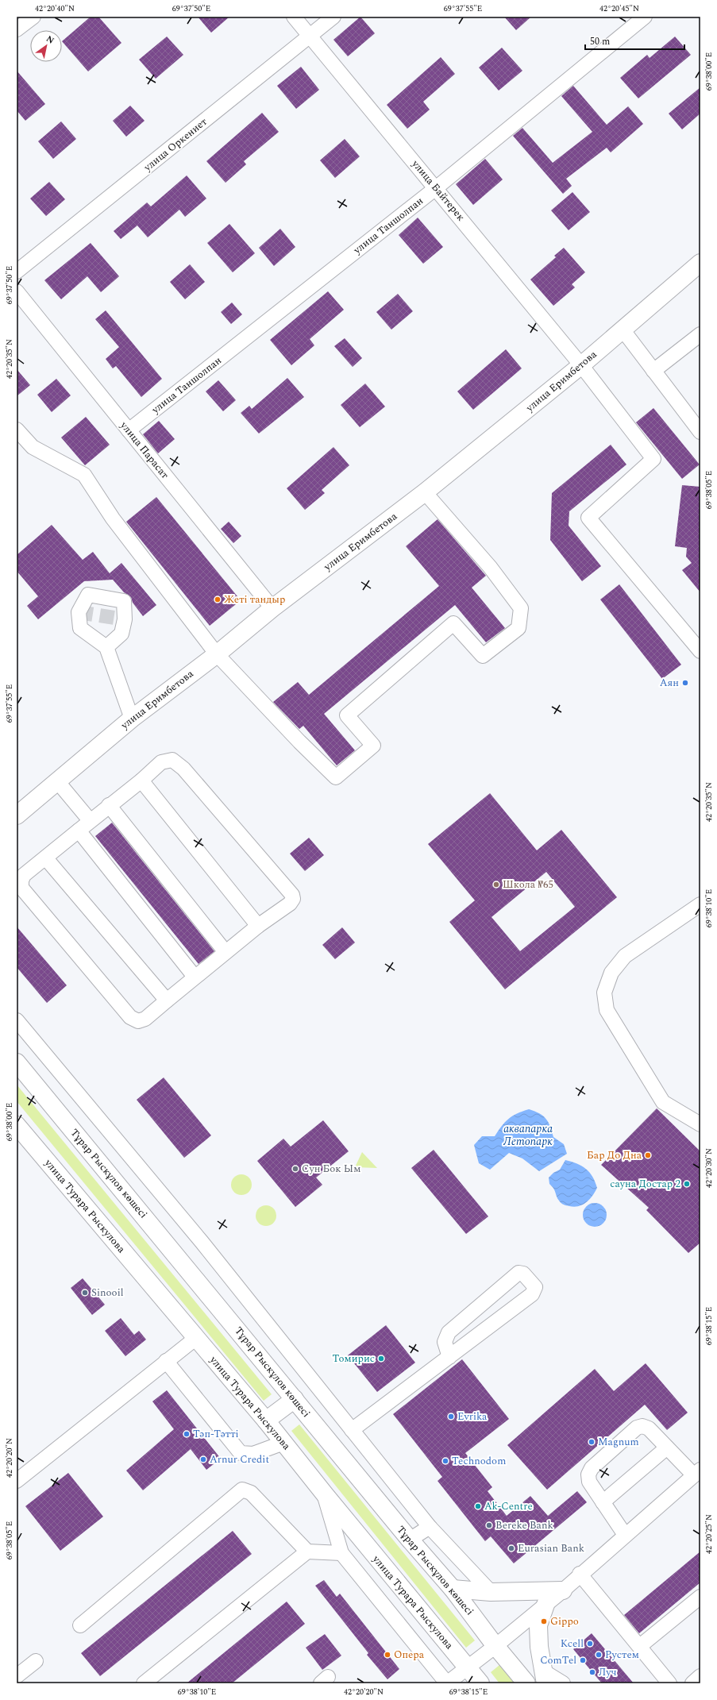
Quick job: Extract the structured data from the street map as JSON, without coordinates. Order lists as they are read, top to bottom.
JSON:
{
  "streets": {
    "main road": ["улица Еримбетова", "Тұрар Рыскұлов көшесі", "улица Турара Рыскулова"],
    "street": [
      "улица Оркениет",
      "улица Байтерек",
      "улица Таншолпан",
      "улица Парасат"
    ]
  },
  "crossings": [
    ["улица Оркениет", "улица Байтерек"],
    ["улица Байтерек", "улица Таншолпан"],
    ["улица Байтерек", "улица Еримбетова"],
    ["улица Таншолпан", "улица Парасат"],
    ["улица Еримбетова", "улица Парасат"]
  ],
  "water": ["аквапарка Летопарк"],
  "places": [
    "Жеті тандыр",
    "Аян",
    "Школа №65",
    "Бар До Дна",
    "Сун Бок Ым",
    "сауна Достар 2",
    "Sinooil",
    "Томирис",
    "Evrika",
    "Тәп-Тәтті",
    "Magnum",
    "Arnur Credit",
    "Technodom",
    "Ak-Centre",
    "Bereke Bank",
    "Eurasian Bank",
    "Gippo",
    "Kcell",
    "Опера",
    "Рустем",
    "ComTel",
    "Луч"
  ],
  "scale_bar": "50 m",
  "north": "top right",
  "coordinates": [
    "42°20'40\"N",
    "69°37'50\"E",
    "69°37'55\"E",
    "42°20'45\"N",
    "69°38'00\"E",
    "42°20'35\"N",
    "69°38'05\"E",
    "69°38'10\"E",
    "42°20'30\"N",
    "69°38'15\"E",
    "42°20'20\"N",
    "42°20'25\"N"
  ]
}
